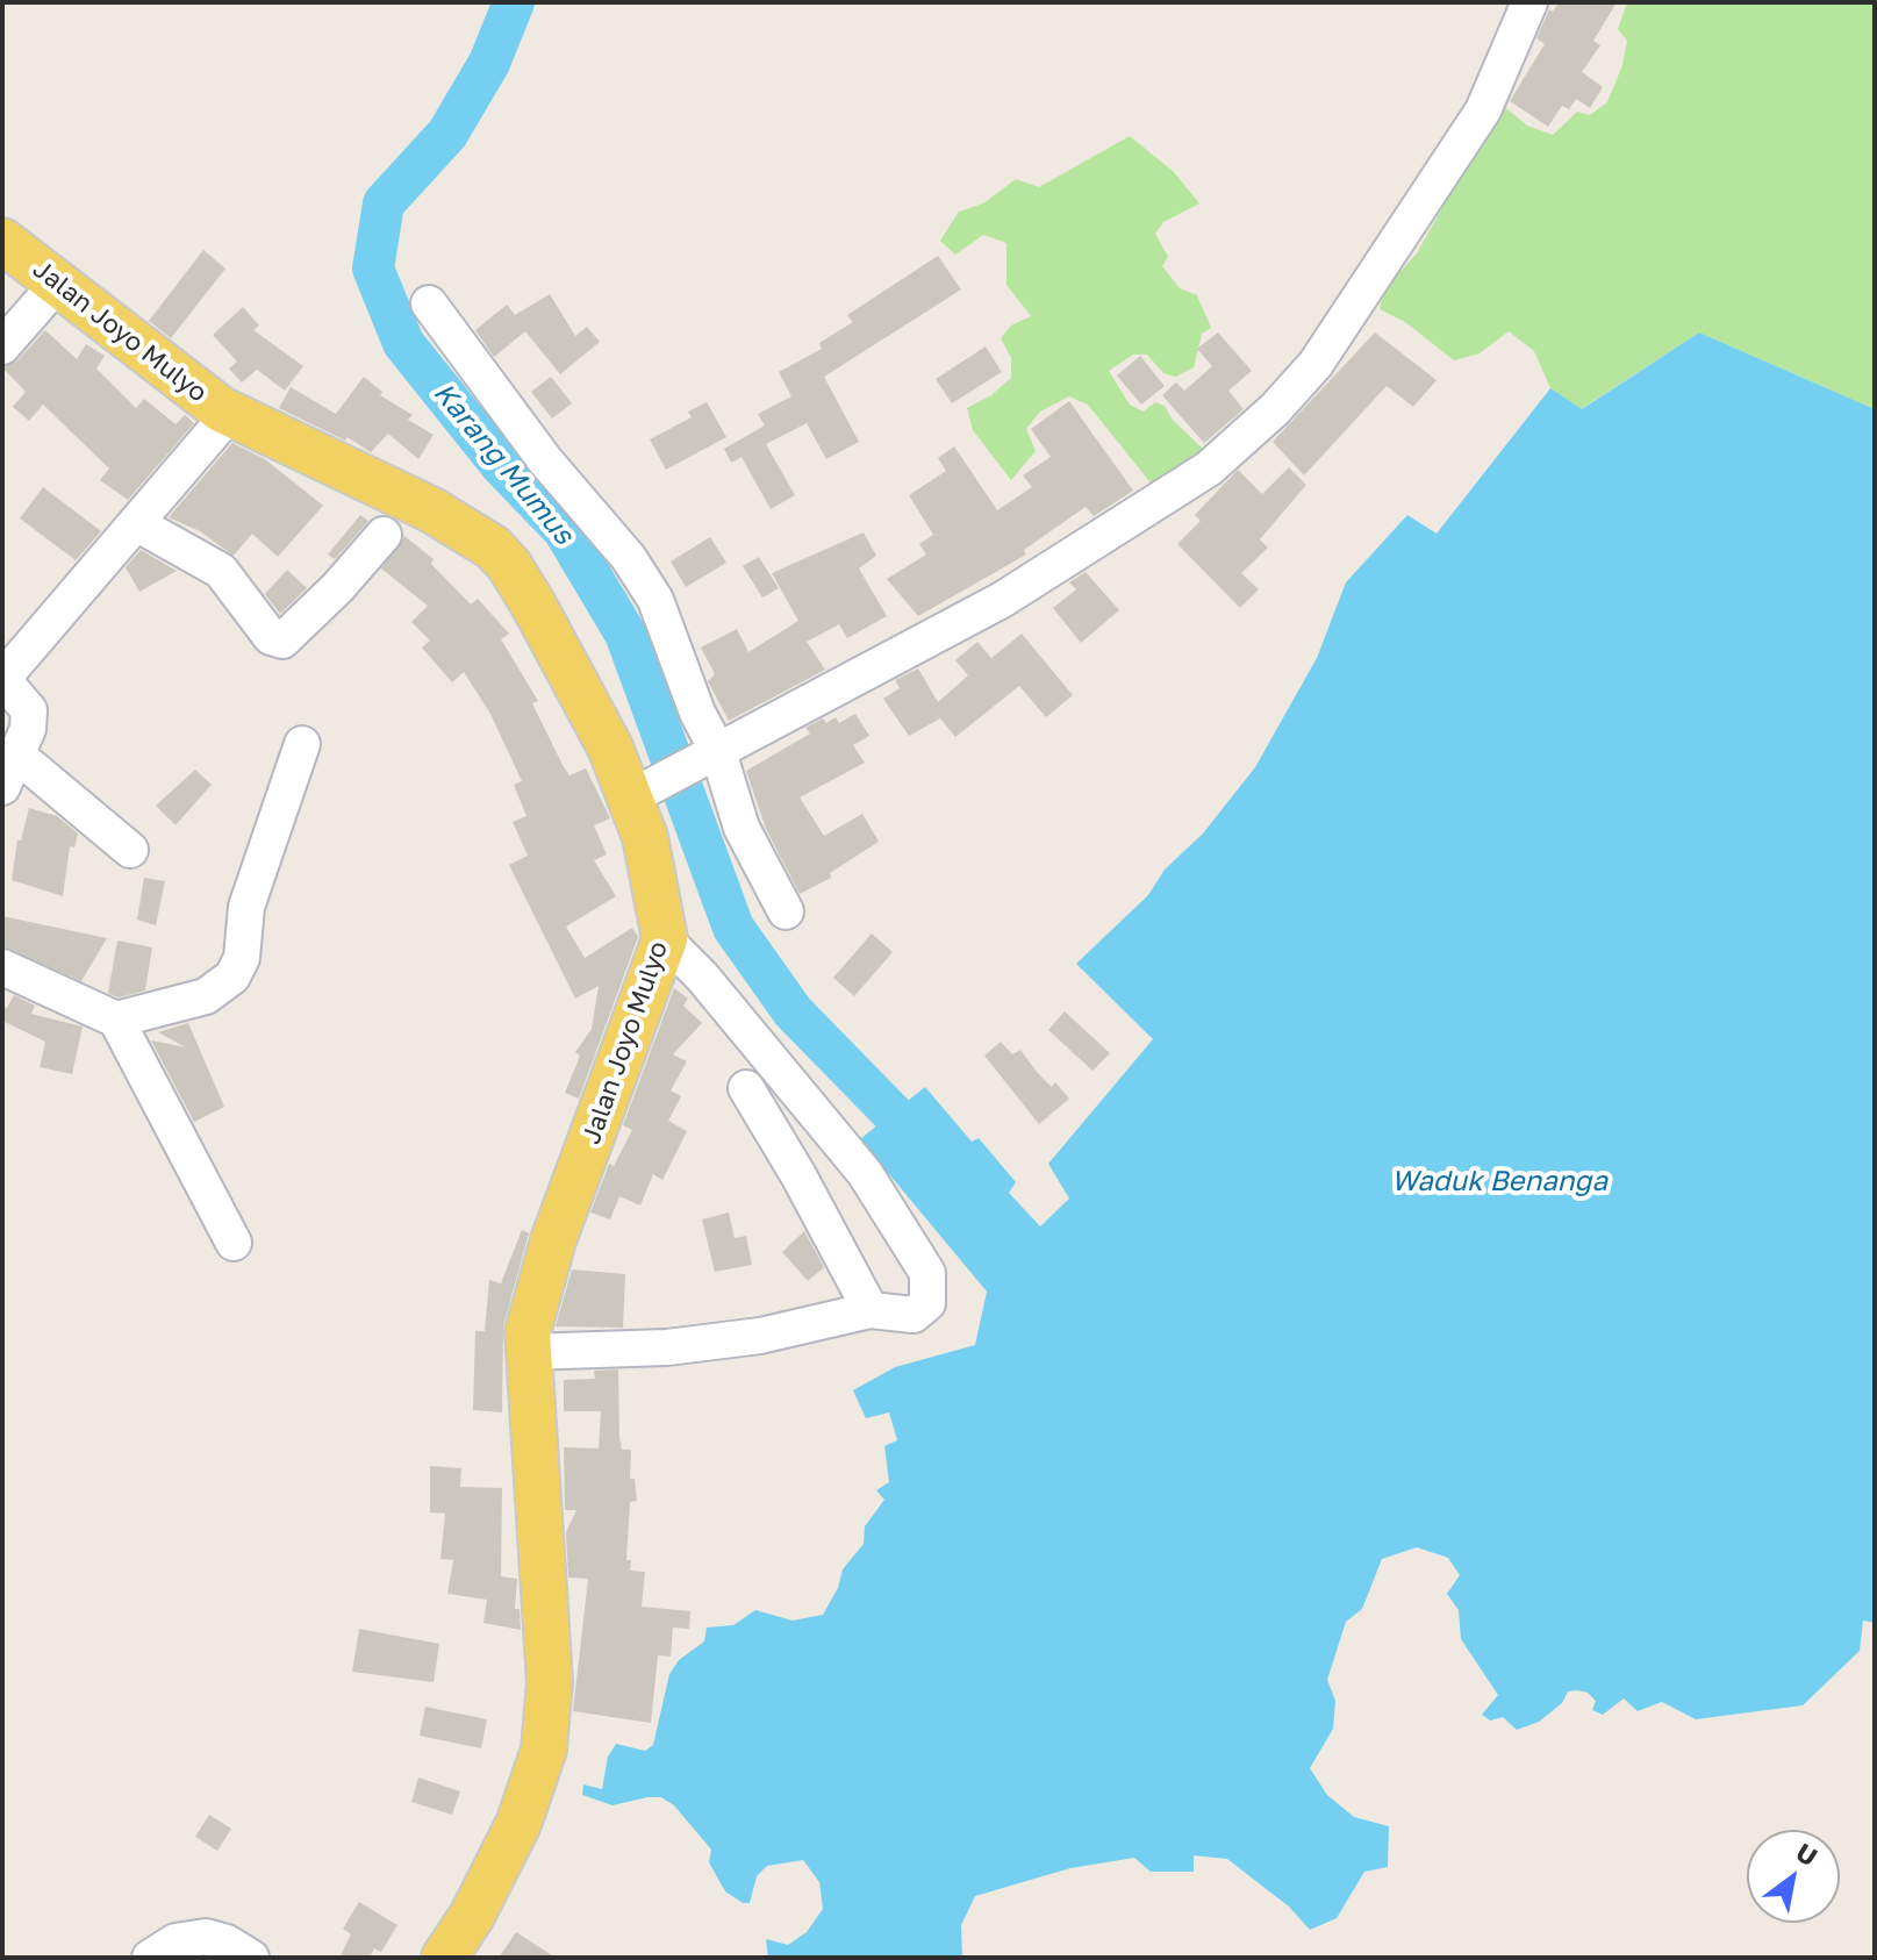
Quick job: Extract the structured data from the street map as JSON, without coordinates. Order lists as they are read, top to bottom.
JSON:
{
  "streets": {
    "main road": ["Jalan Joyo Mulyo"]
  },
  "water": ["Karang Mumus", "Waduk Benanga"],
  "north": "top right"
}
